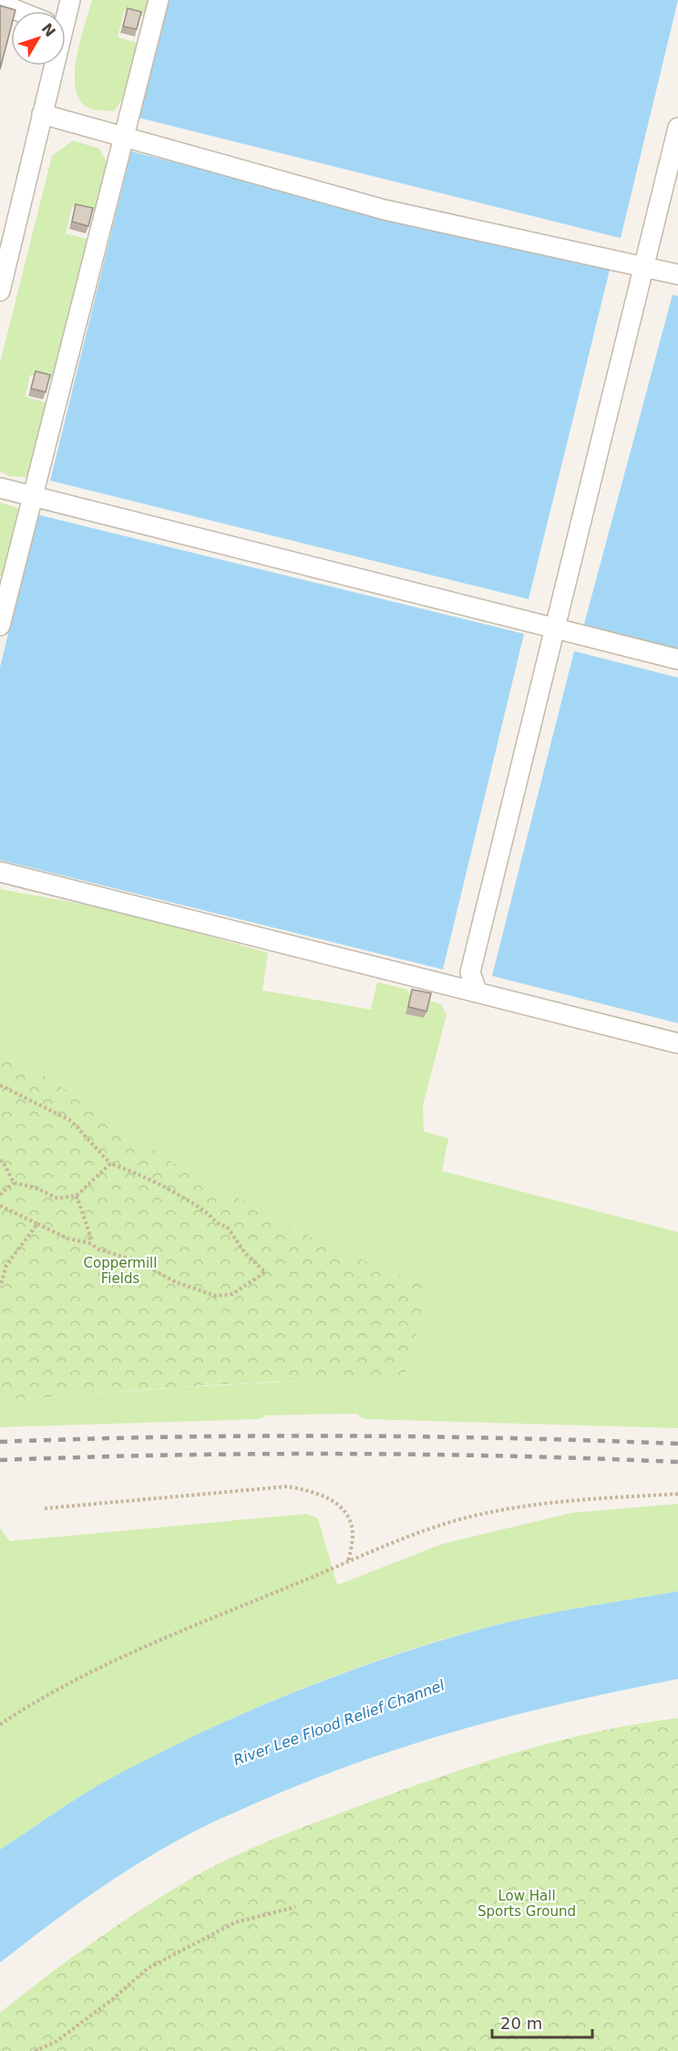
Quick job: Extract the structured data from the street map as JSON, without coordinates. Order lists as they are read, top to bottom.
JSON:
{
  "water": ["River Lee Flood Relief Channel"],
  "parks": ["Coppermill Fields", "Low Hall Sports Ground"],
  "scale_bar": "20 m",
  "north": "top right"
}
